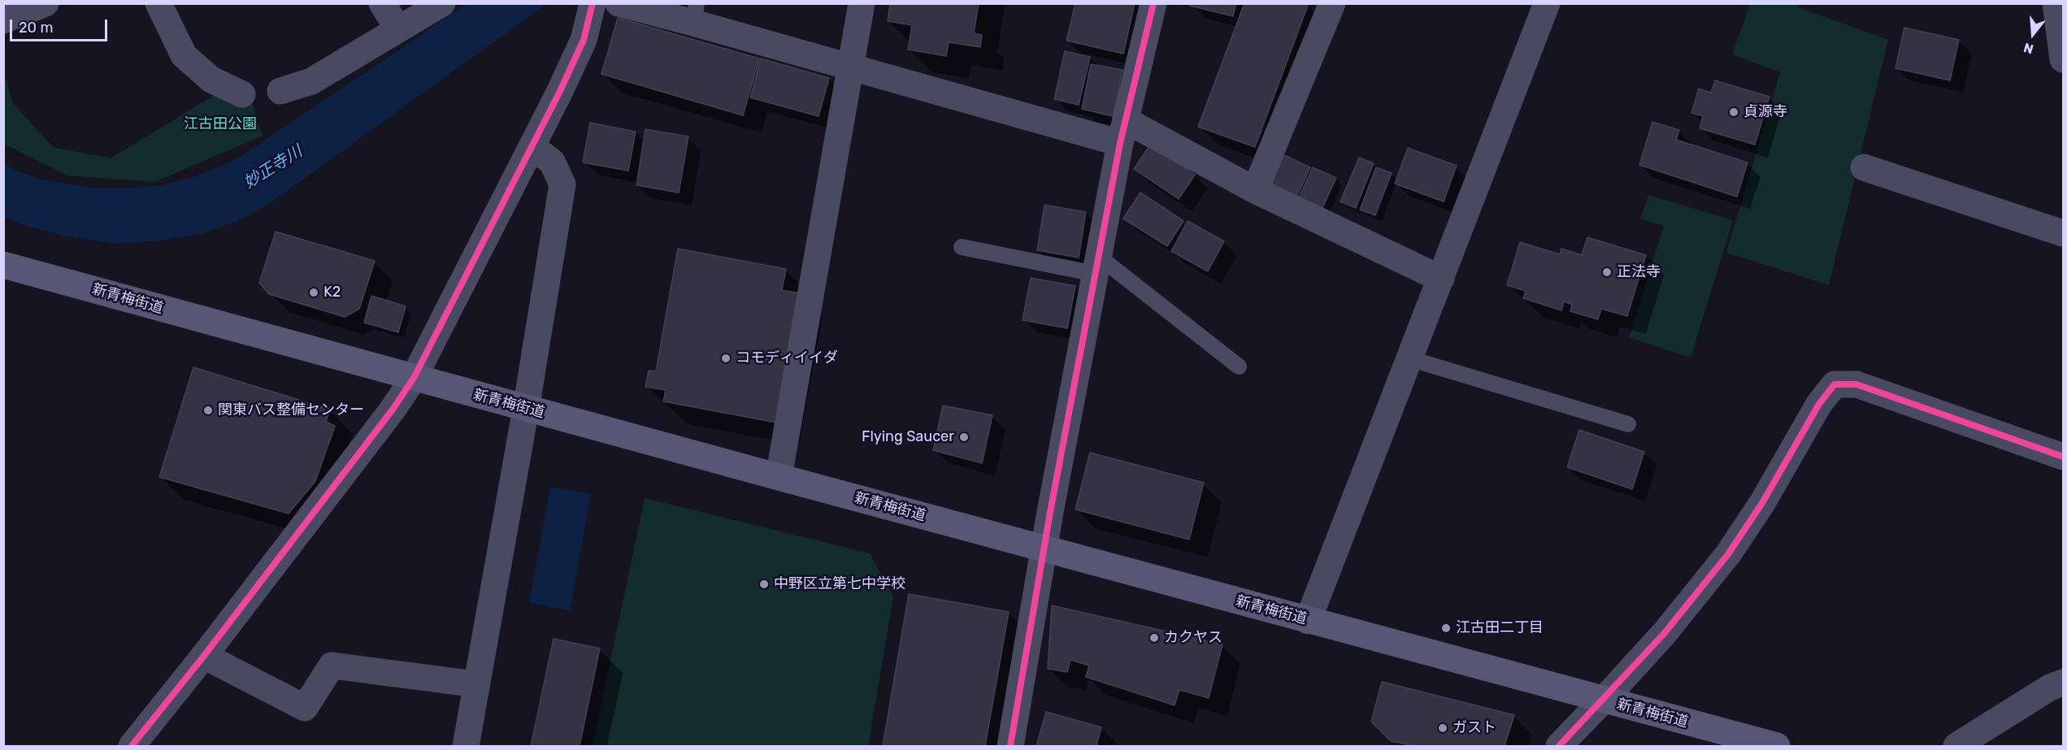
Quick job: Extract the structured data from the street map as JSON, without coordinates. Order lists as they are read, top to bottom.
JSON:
{
  "streets": {
    "main road": ["新青梅街道"]
  },
  "water": ["妙正寺川"],
  "parks": ["江古田公園"],
  "places": [
    "貞源寺",
    "正法寺",
    "K2",
    "コモディイイダ",
    "関東バス整備センター",
    "Flying Saucer",
    "中野区立第七中学校",
    "江古田二丁目",
    "カクヤス",
    "ガスト"
  ],
  "scale_bar": "20 m",
  "north": "bottom"
}
